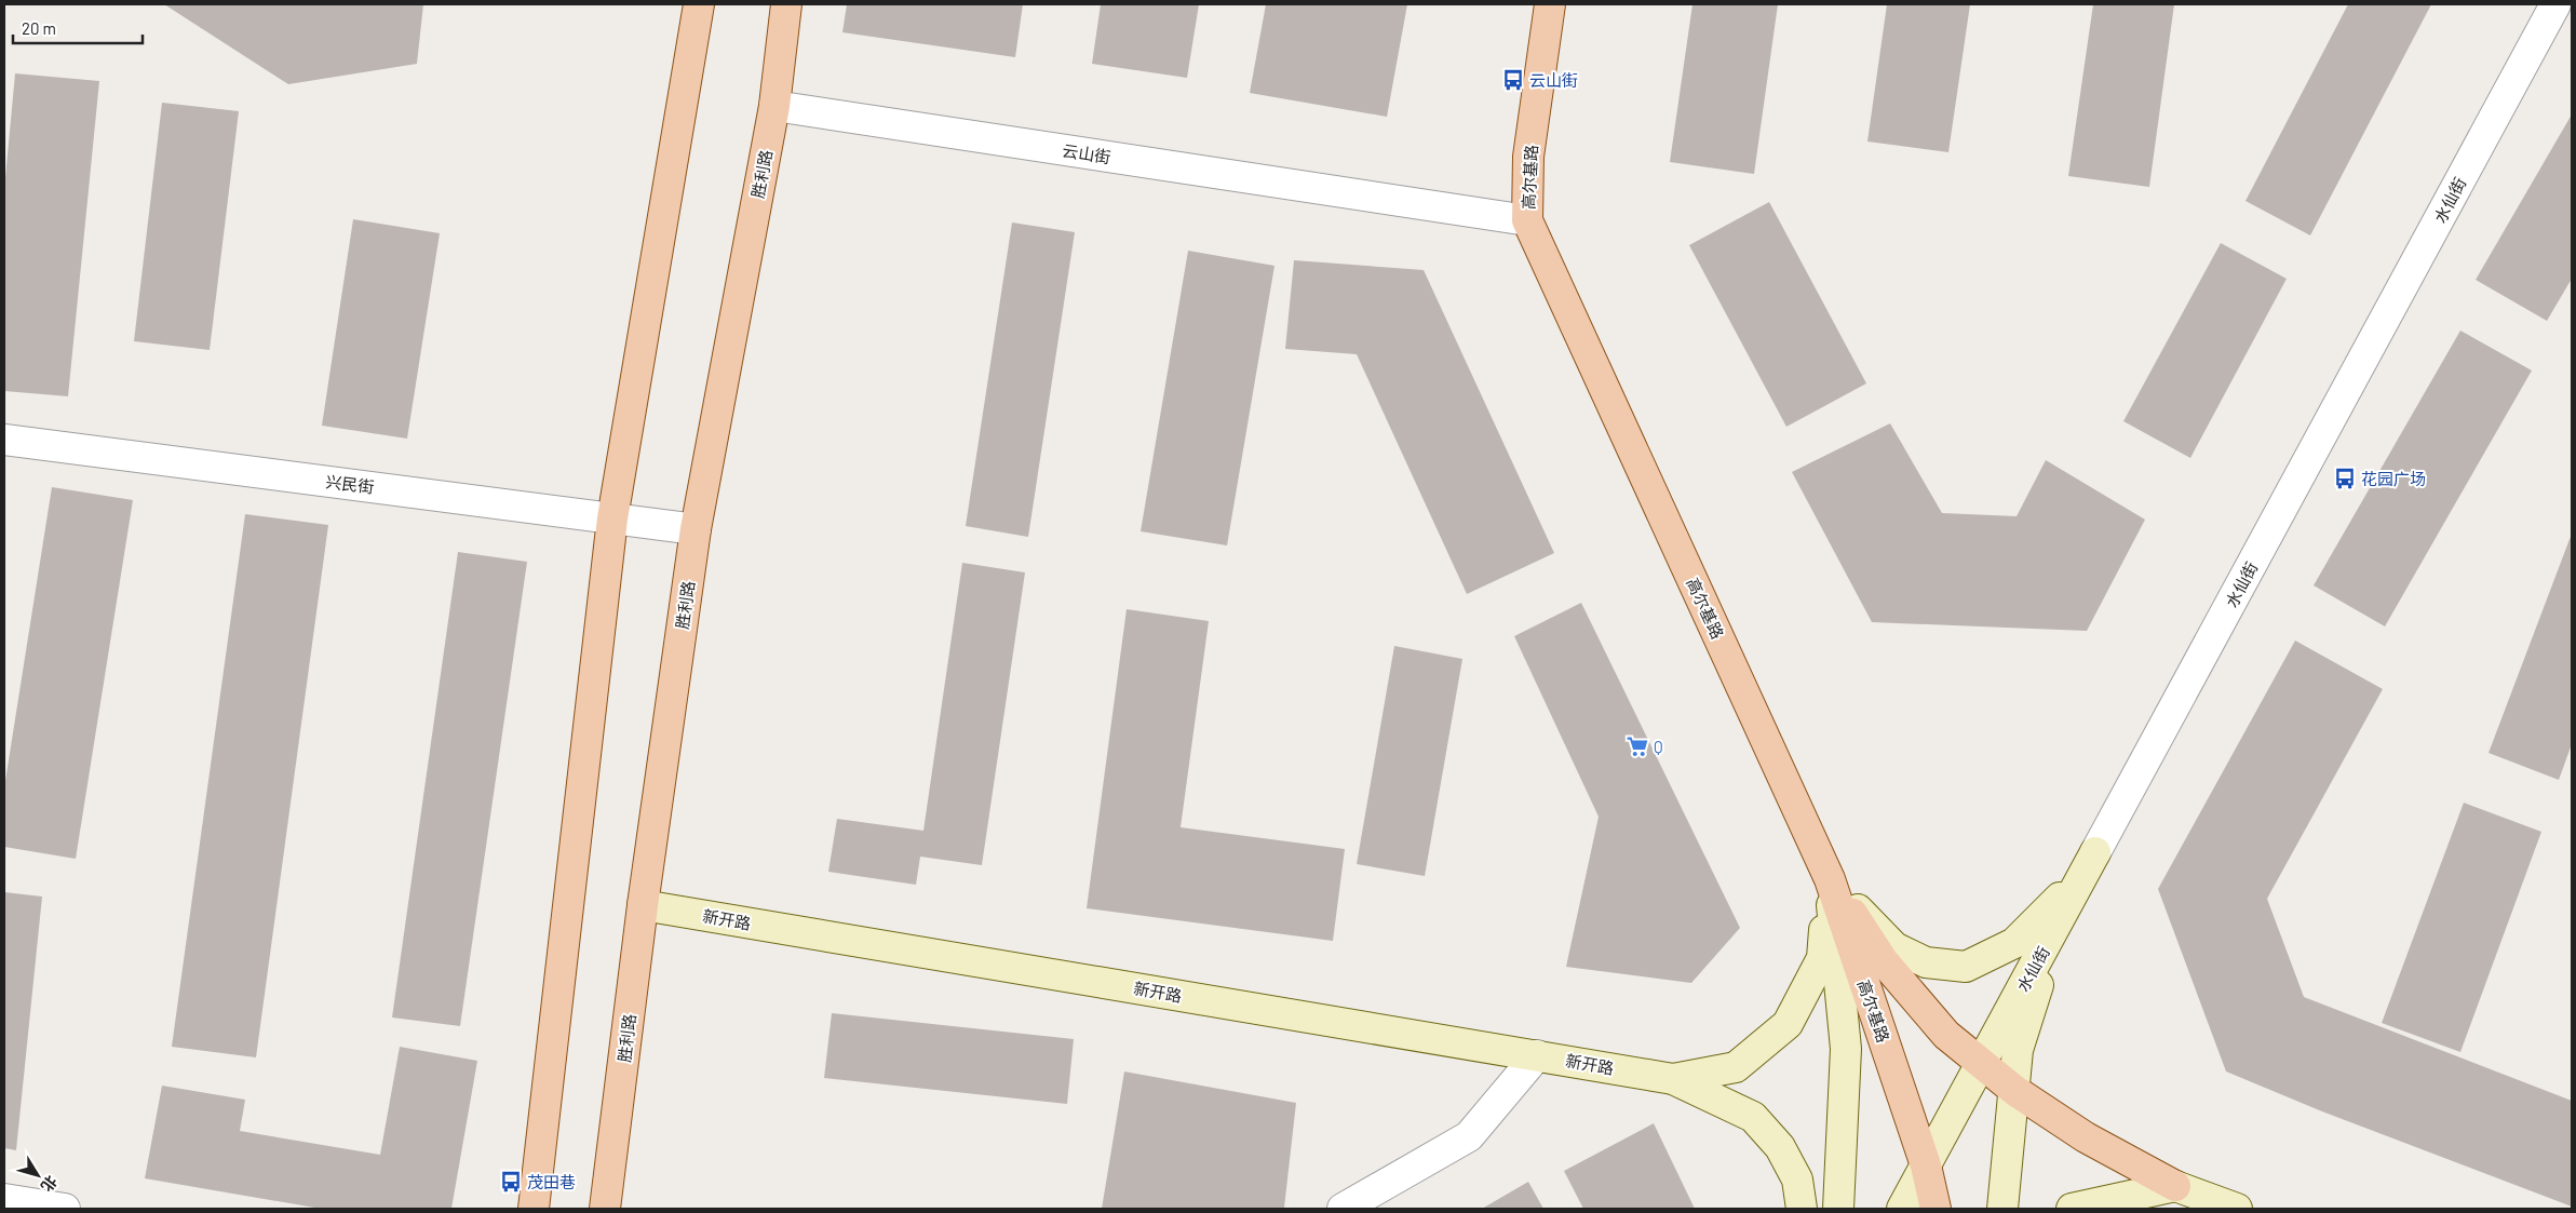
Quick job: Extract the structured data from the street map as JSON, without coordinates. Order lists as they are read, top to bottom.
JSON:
{
  "streets": {
    "main road": [
      "胜利路",
      "高尔基路",
      "水仙街",
      "新开路"
    ],
    "street": ["云山街", "兴民街"]
  },
  "crossings": [
    ["云山街", "胜利路"],
    ["云山街", "高尔基路"],
    ["胜利路", "兴民街"],
    ["胜利路", "新开路"],
    ["高尔基路", "水仙街"]
  ],
  "places": {
    "bus stop": ["云山街", "花园广场", "茂田巷"],
    "supermarket": ["Q"]
  },
  "scale_bar": "20 m",
  "north": "bottom right"
}
